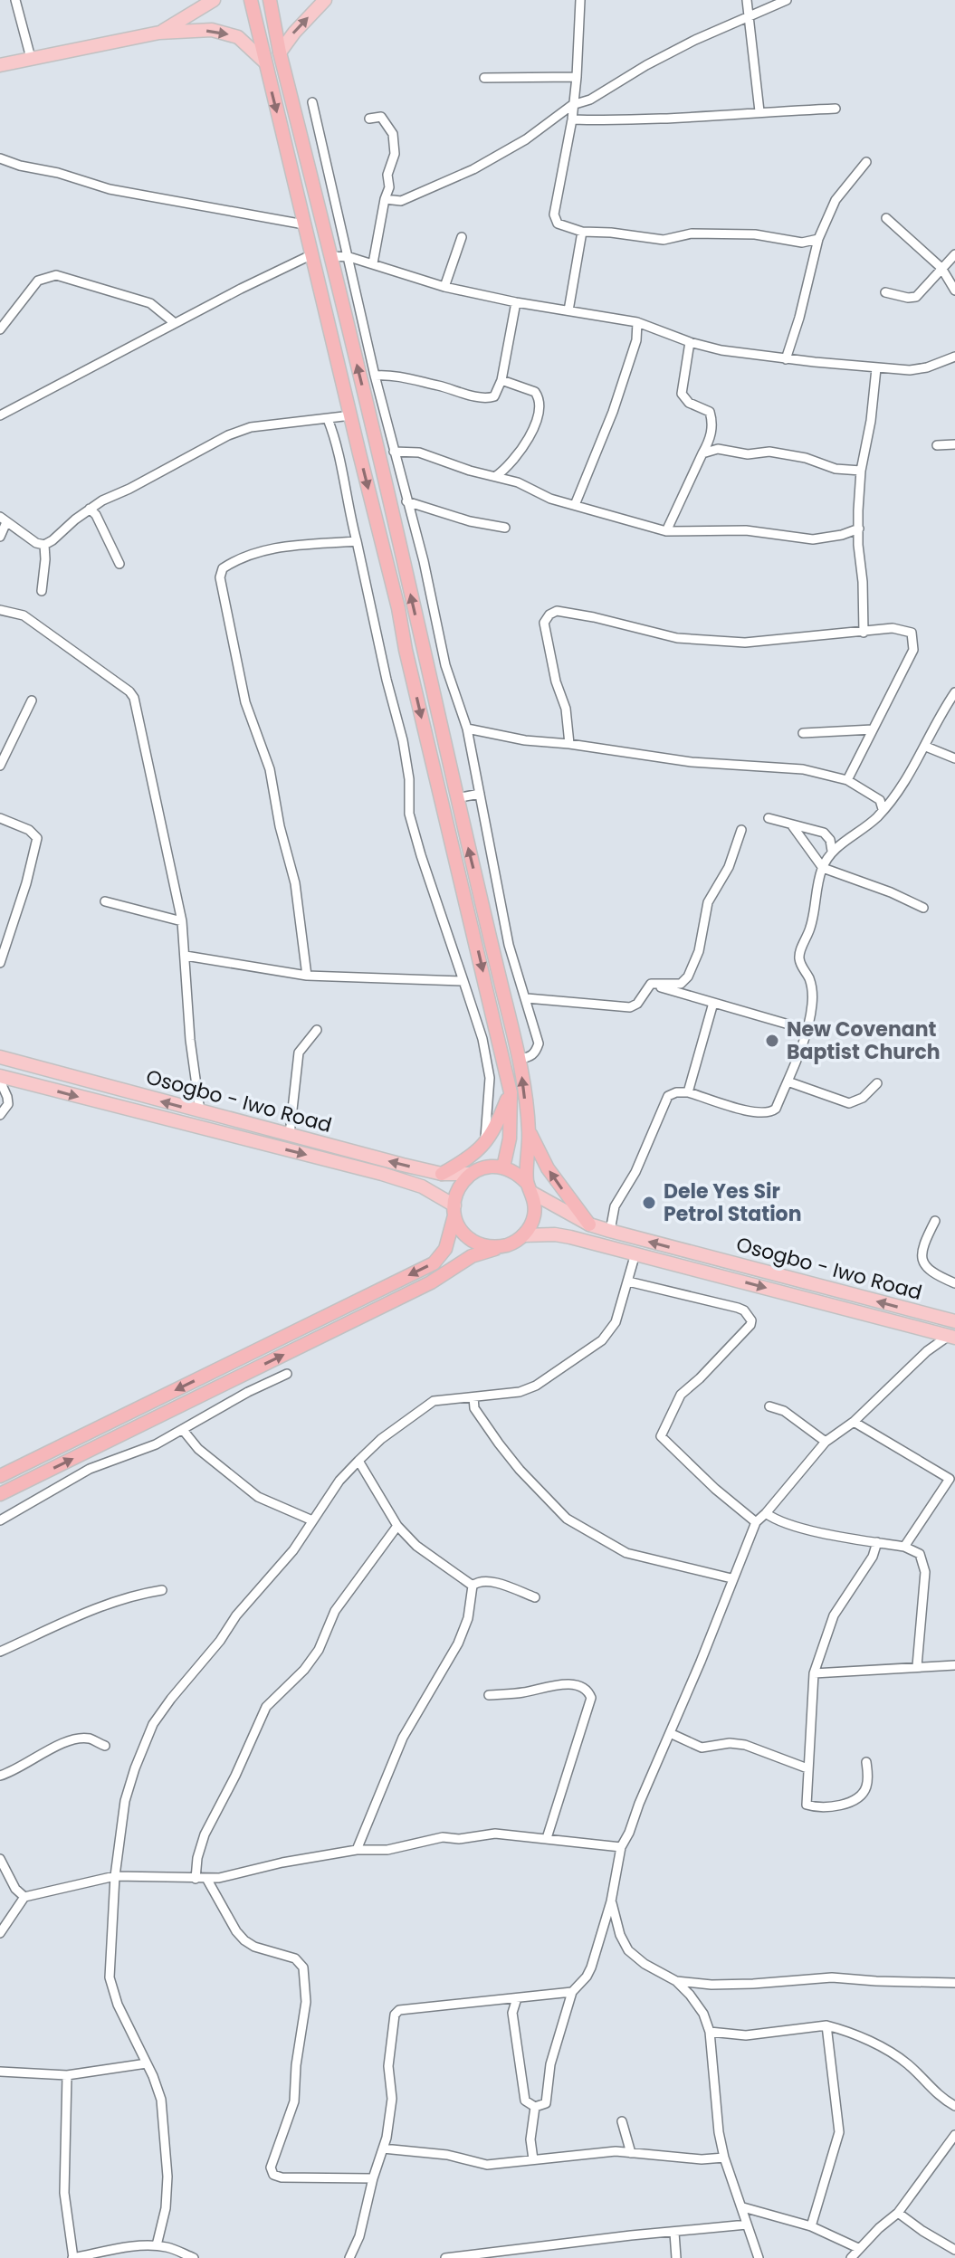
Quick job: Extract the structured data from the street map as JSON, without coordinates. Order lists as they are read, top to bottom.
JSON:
{
  "streets": {
    "main road": ["Osogbo - Iwo Road"]
  },
  "places": ["New Covenant Baptist Church", "Dele Yes Sir Petrol Station"]
}
